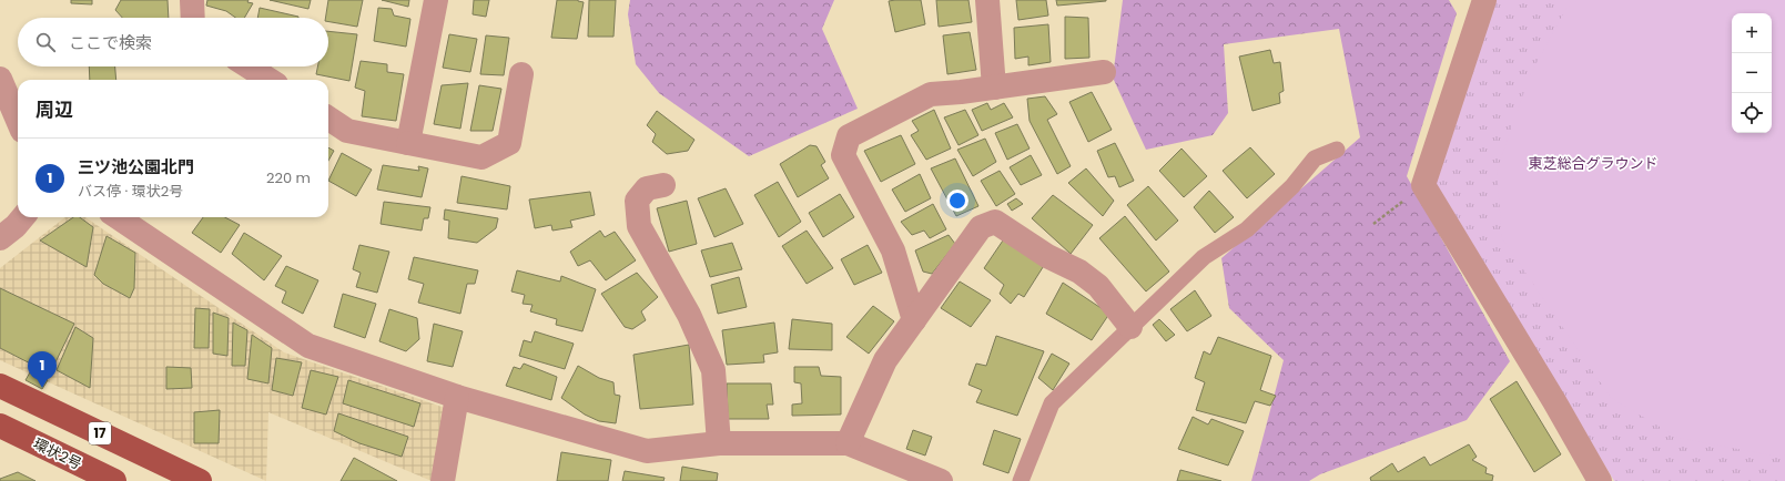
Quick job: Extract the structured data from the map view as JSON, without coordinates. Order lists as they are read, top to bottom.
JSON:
{
  "streets": {
    "main road": ["17", "環状2号"]
  },
  "parks": ["東芝総合グラウンド"],
  "page": {
    "map_buttons": ["+", "−"],
    "search": "ここで検索",
    "heading": "周辺",
    "list": [
      {
        "mark": "1",
        "name": "三ツ池公園北門",
        "note": "バス停 · 環状2号",
        "value": "220 m"
      }
    ],
    "pins": "1"
  }
}
